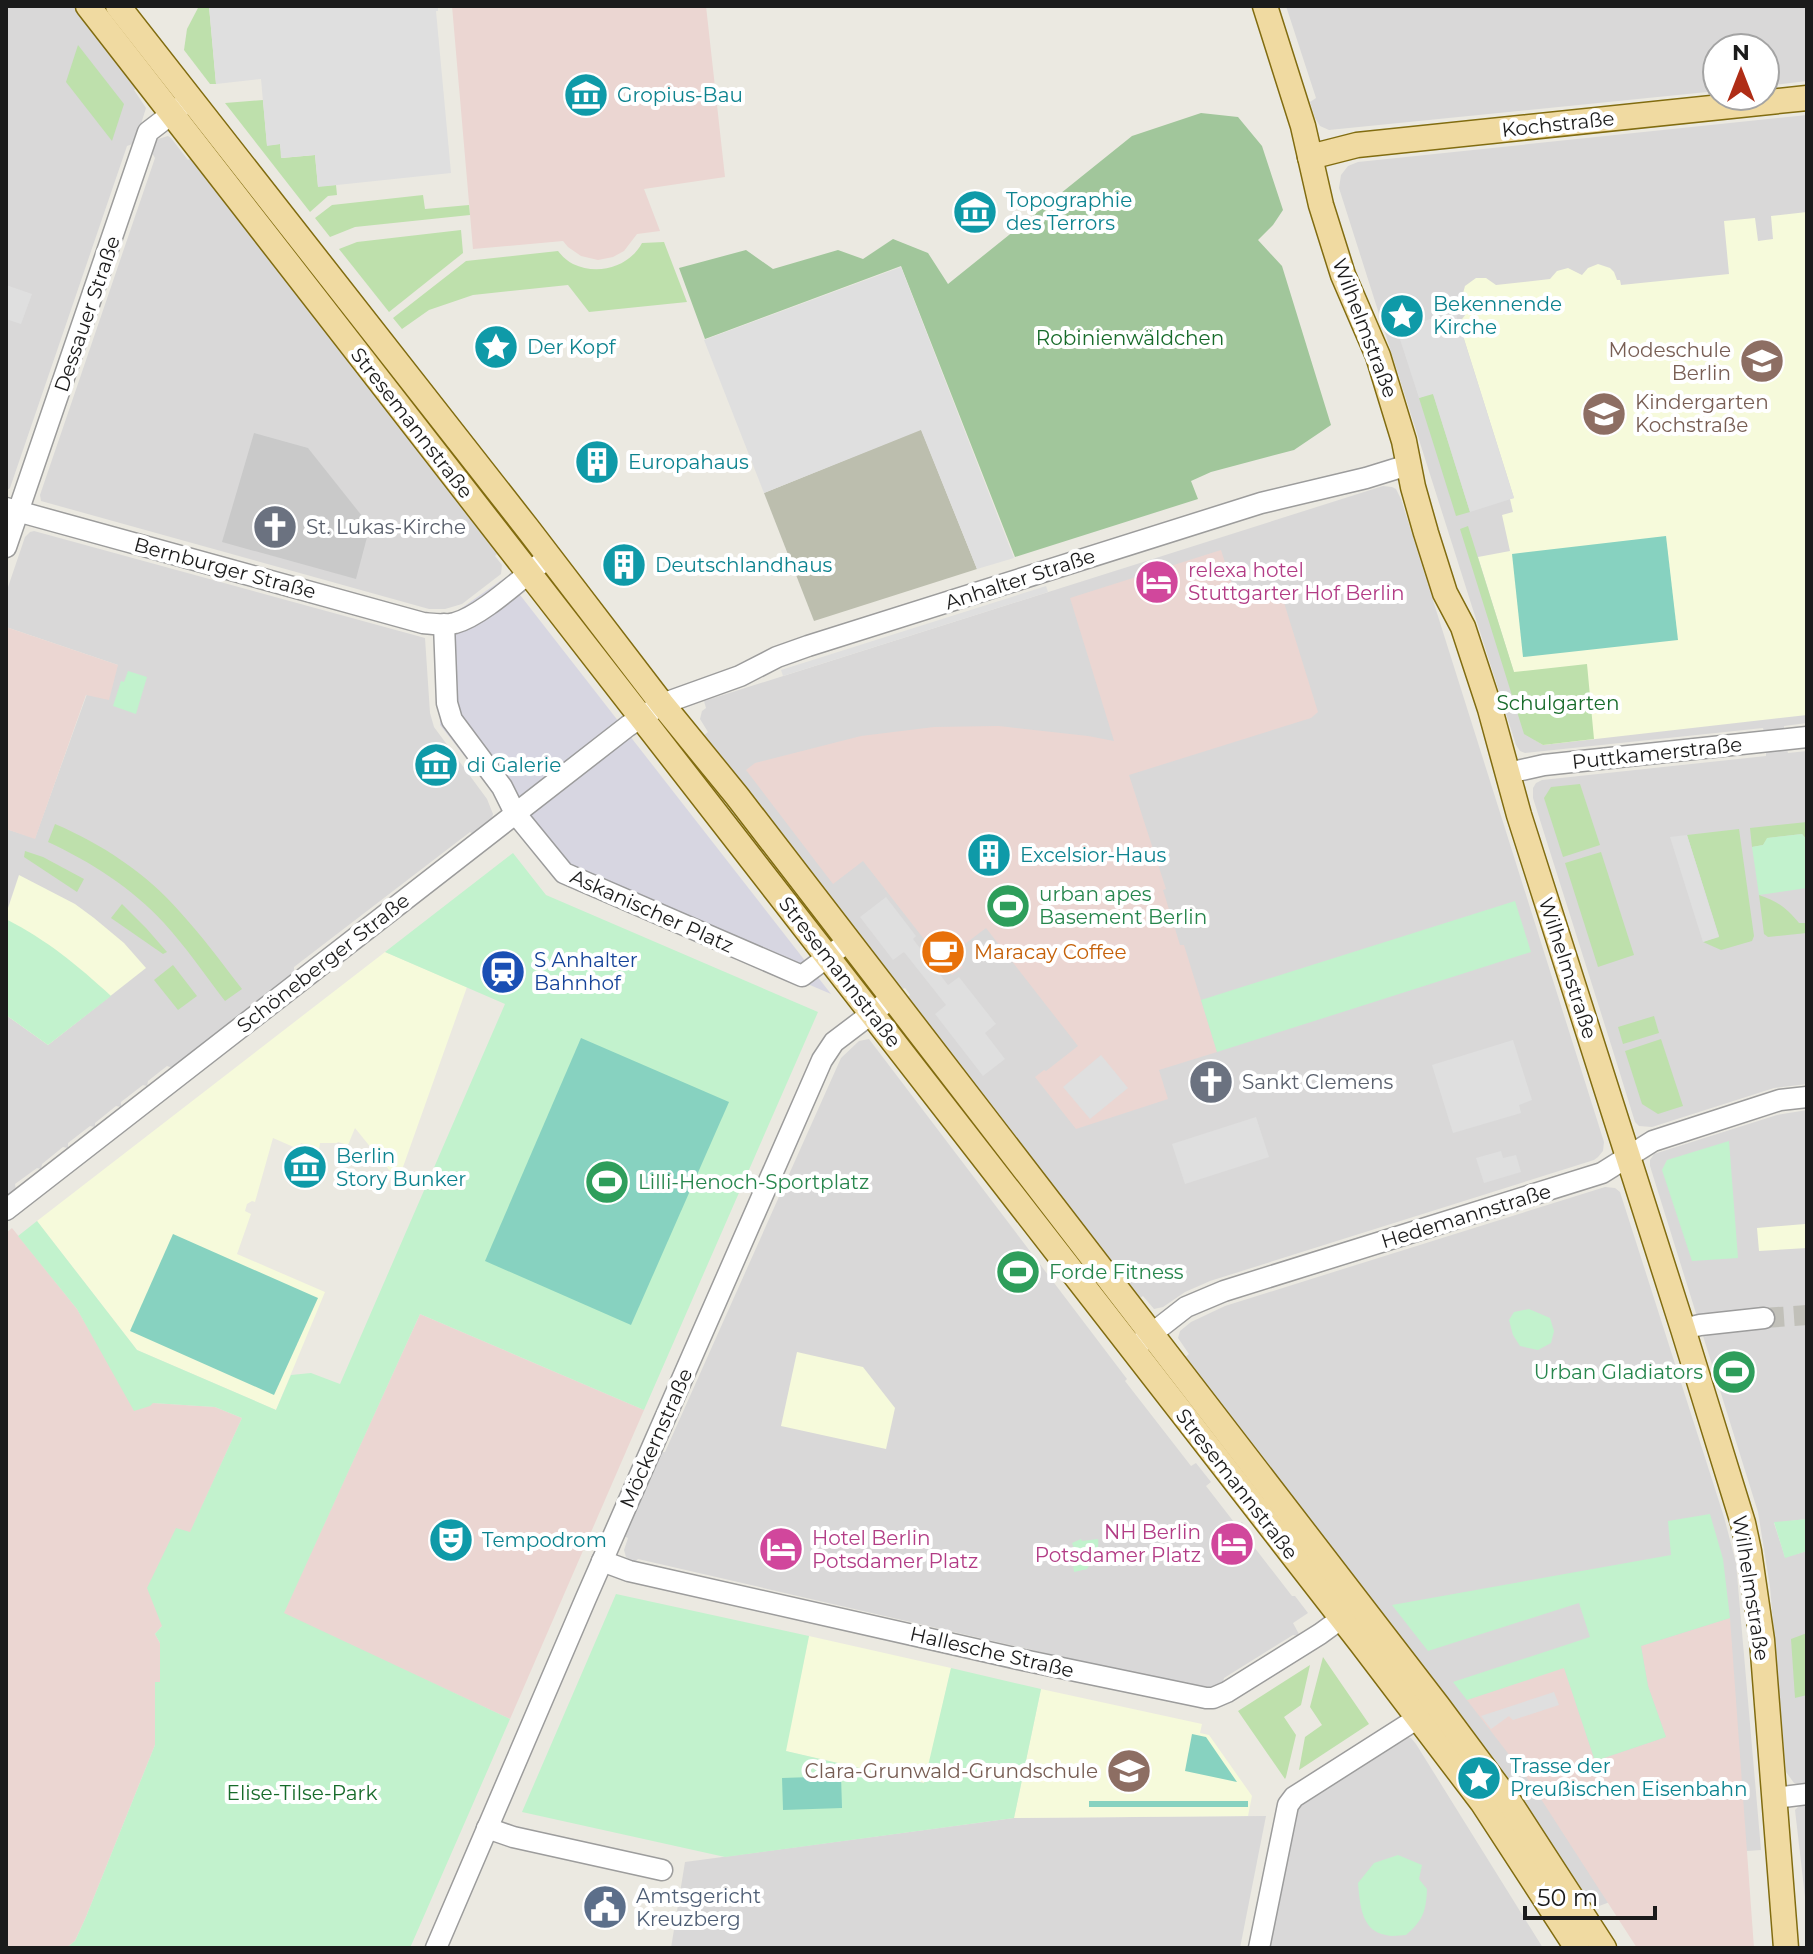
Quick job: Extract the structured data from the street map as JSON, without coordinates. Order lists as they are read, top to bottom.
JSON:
{
  "streets": {
    "main road": ["Kochstraße", "Wilhelmstraße", "Stresemannstraße"],
    "street": [
      "Dessauer Straße",
      "Bernburger Straße",
      "Anhalter Straße",
      "Puttkamerstraße",
      "Askanischer Platz",
      "Schöneberger Straße",
      "Hedemannstraße",
      "Möckernstraße",
      "Hallesche Straße"
    ]
  },
  "crossings": [
    ["Kochstraße", "Wilhelmstraße"],
    ["Dessauer Straße", "Stresemannstraße"],
    ["Dessauer Straße", "Bernburger Straße"],
    ["Wilhelmstraße", "Anhalter Straße"],
    ["Wilhelmstraße", "Puttkamerstraße"],
    ["Wilhelmstraße", "Hedemannstraße"],
    ["Stresemannstraße", "Anhalter Straße"],
    ["Stresemannstraße", "Askanischer Platz"],
    ["Stresemannstraße", "Schöneberger Straße"],
    ["Stresemannstraße", "Hedemannstraße"],
    ["Stresemannstraße", "Möckernstraße"],
    ["Stresemannstraße", "Hallesche Straße"],
    ["Bernburger Straße", "Askanischer Platz"],
    ["Anhalter Straße", "Schöneberger Straße"],
    ["Askanischer Platz", "Schöneberger Straße"],
    ["Möckernstraße", "Hallesche Straße"]
  ],
  "parks": ["Robinienwäldchen", "Schulgarten", "Elise-Tilse-Park"],
  "places": {
    "museum": [
      "Gropius-Bau",
      "Topographie des Terrors",
      "di Galerie",
      "Berlin Story Bunker"
    ],
    "place": ["Bekennende Kirche", "Der Kopf", "Trasse der Preußischen Eisenbahn"],
    "school or university": ["Modeschule Berlin", "Kindergarten Kochstraße", "Clara-Grunwald-Grundschule"],
    "building": ["Europahaus", "Deutschlandhaus", "Excelsior-Haus"],
    "church": ["St. Lukas-Kirche", "Sankt Clemens"],
    "hotel": ["relexa hotel Stuttgarter Hof Berlin", "NH Berlin Potsdamer Platz", "Hotel Berlin Potsdamer Platz"],
    "sports": [
      "urban apes Basement Berlin",
      "Lilli-Henoch-Sportplatz",
      "Forde Fitness",
      "Urban Gladiators"
    ],
    "cafe": ["Maracay Coffee"],
    "station": ["S Anhalter Bahnhof"],
    "theatre": ["Tempodrom"],
    "public building": ["Amtsgericht Kreuzberg"]
  },
  "scale_bar": "50 m",
  "north": "top"
}
